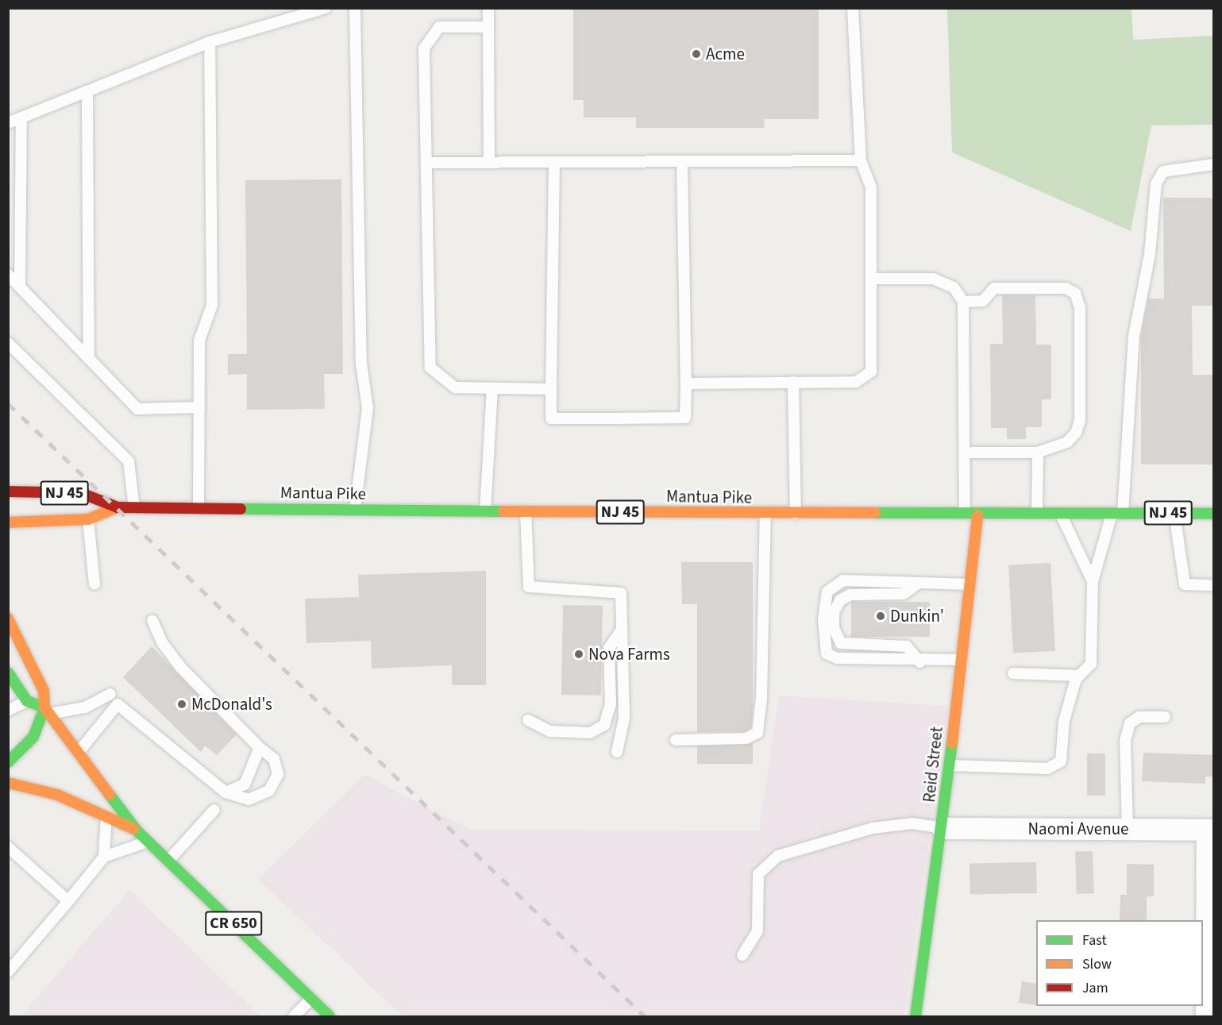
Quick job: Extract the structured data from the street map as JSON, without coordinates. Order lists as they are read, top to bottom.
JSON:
{
  "streets": {
    "main road": [
      "NJ 45",
      "Mantua Pike",
      "Reid Street",
      "CR 650"
    ],
    "street": ["Naomi Avenue"]
  },
  "crossings": [
    ["Mantua Pike", "Reid Street"],
    ["Reid Street", "Naomi Avenue"]
  ],
  "places": [
    "Acme",
    "Dunkin'",
    "Nova Farms",
    "McDonald's"
  ],
  "legend": ["Fast", "Slow", "Jam"]
}
